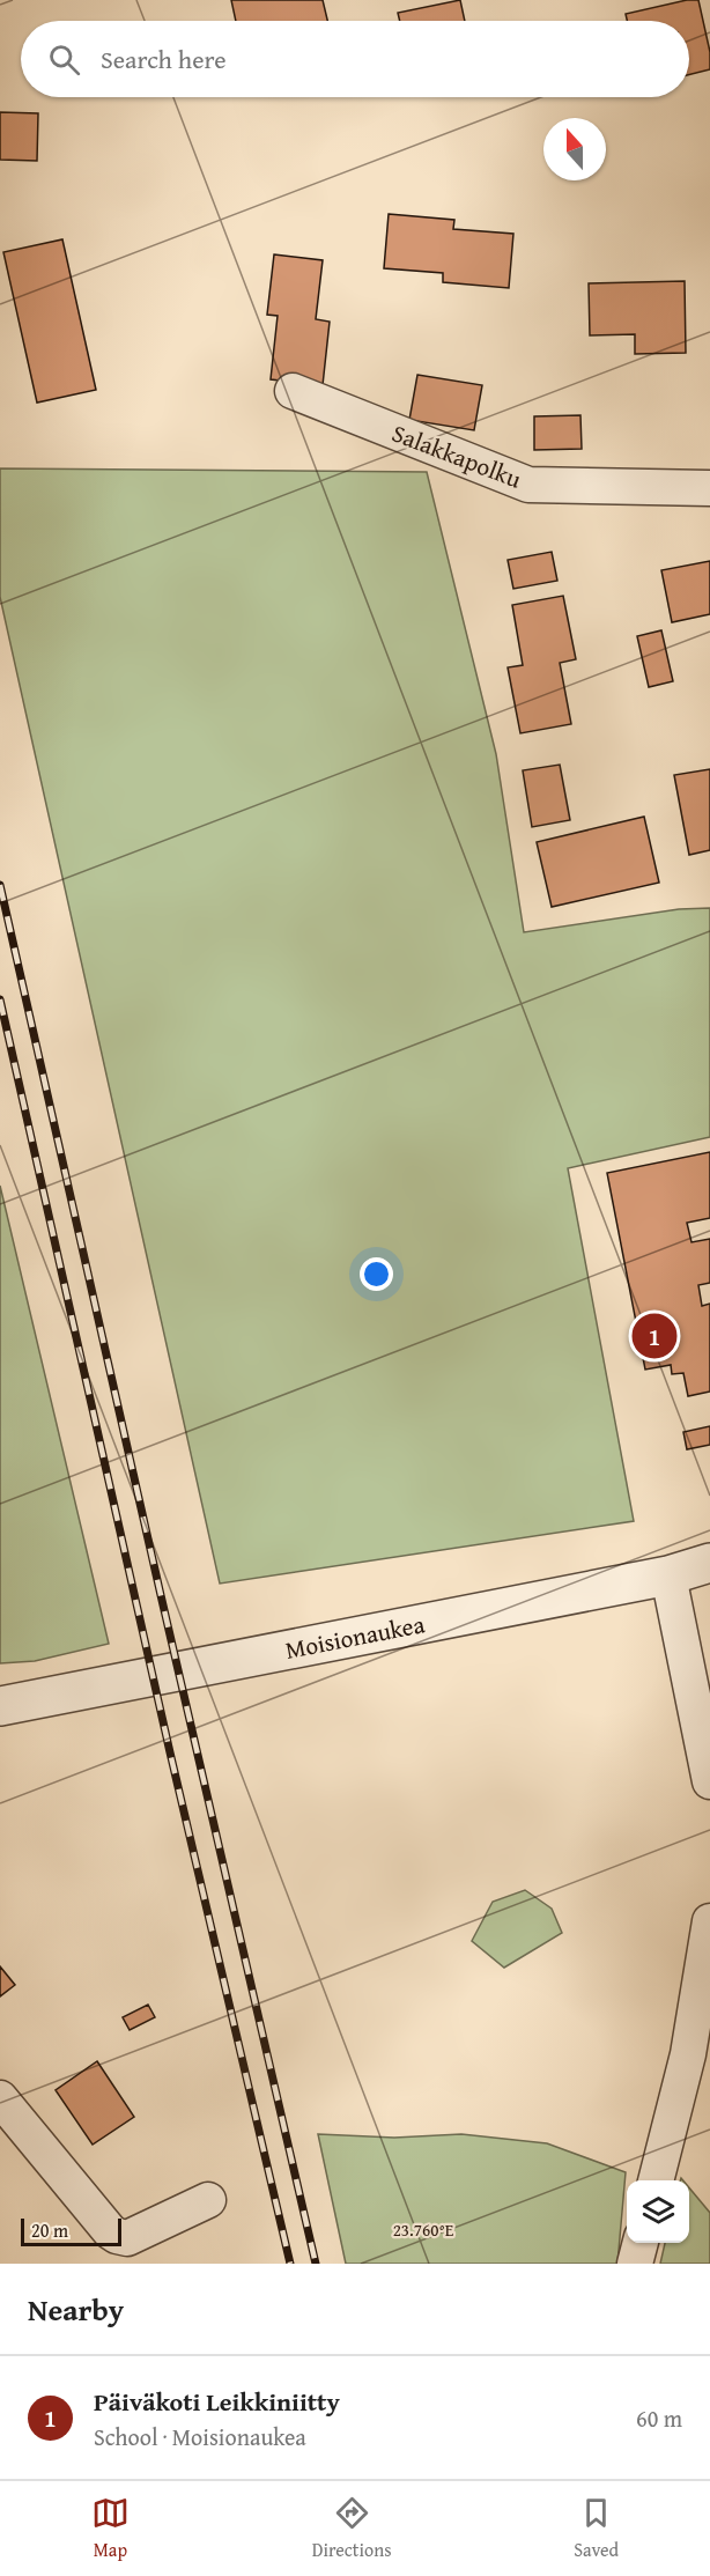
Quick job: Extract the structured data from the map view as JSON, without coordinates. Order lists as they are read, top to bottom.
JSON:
{
  "streets": {
    "street": ["Salakkapolku", "Moisionaukea"]
  },
  "scale_bar": "20 m",
  "north": "top",
  "page": {
    "search": "Search here",
    "pins": "1",
    "scale": "20 m",
    "heading": "Nearby",
    "list": [
      {
        "mark": "1",
        "name": "Päiväkoti Leikkiniitty",
        "note": "School · Moisionaukea",
        "value": "60 m"
      }
    ],
    "nav": ["Map", "Directions", "Saved"]
  },
  "coordinates": ["23.760°E"]
}
